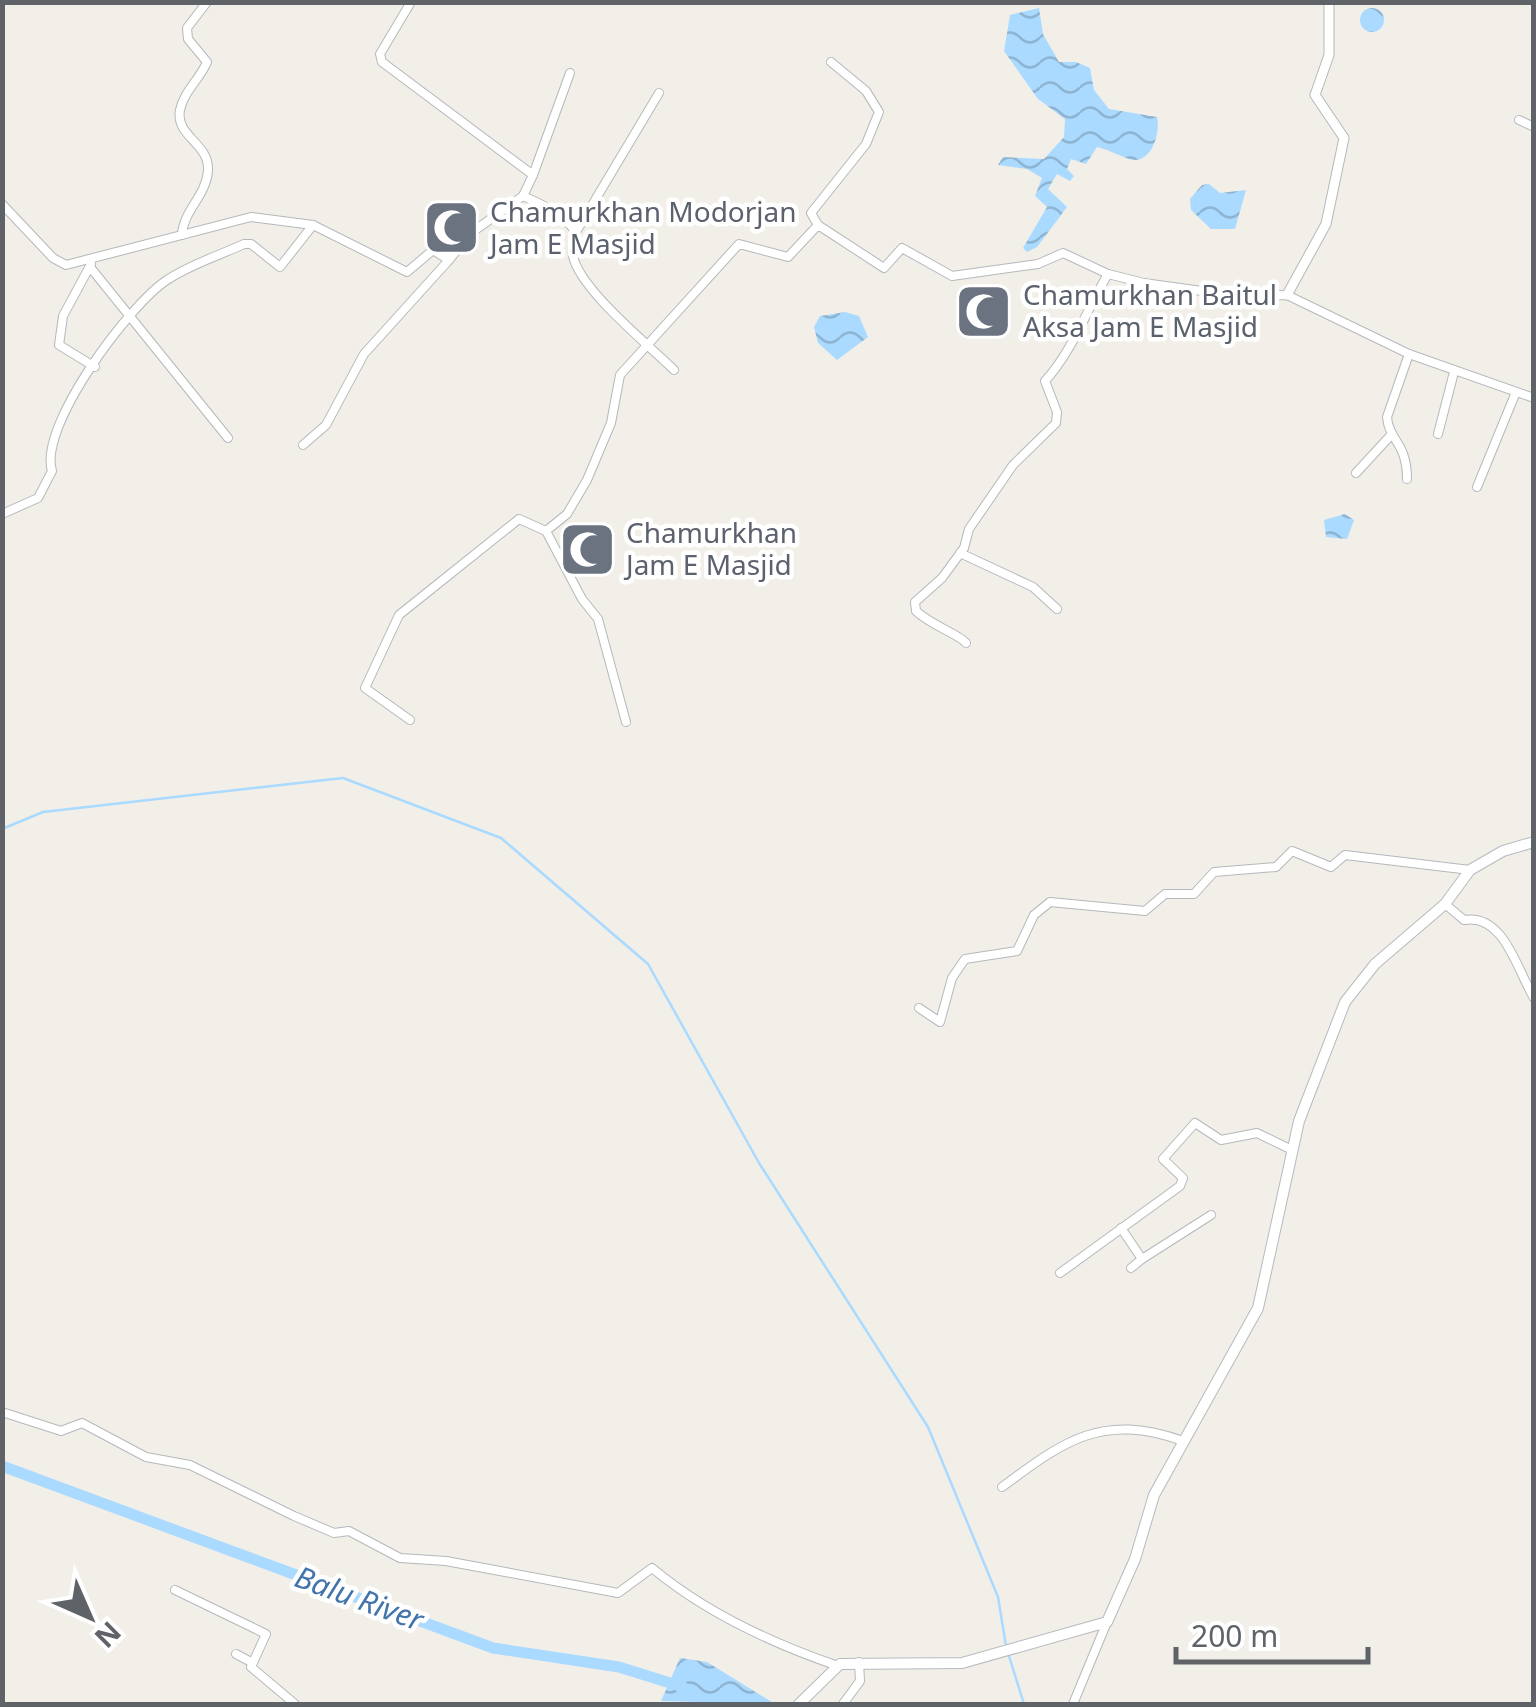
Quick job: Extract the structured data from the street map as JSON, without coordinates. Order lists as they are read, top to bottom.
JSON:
{
  "water": ["Balu River"],
  "places": {
    "mosque": ["Chamurkhan Modorjan Jam E Masjid", "Chamurkhan Baitul Aksa Jam E Masjid", "Chamurkhan Jam E Masjid"]
  },
  "scale_bar": "200 m",
  "north": "bottom right"
}
